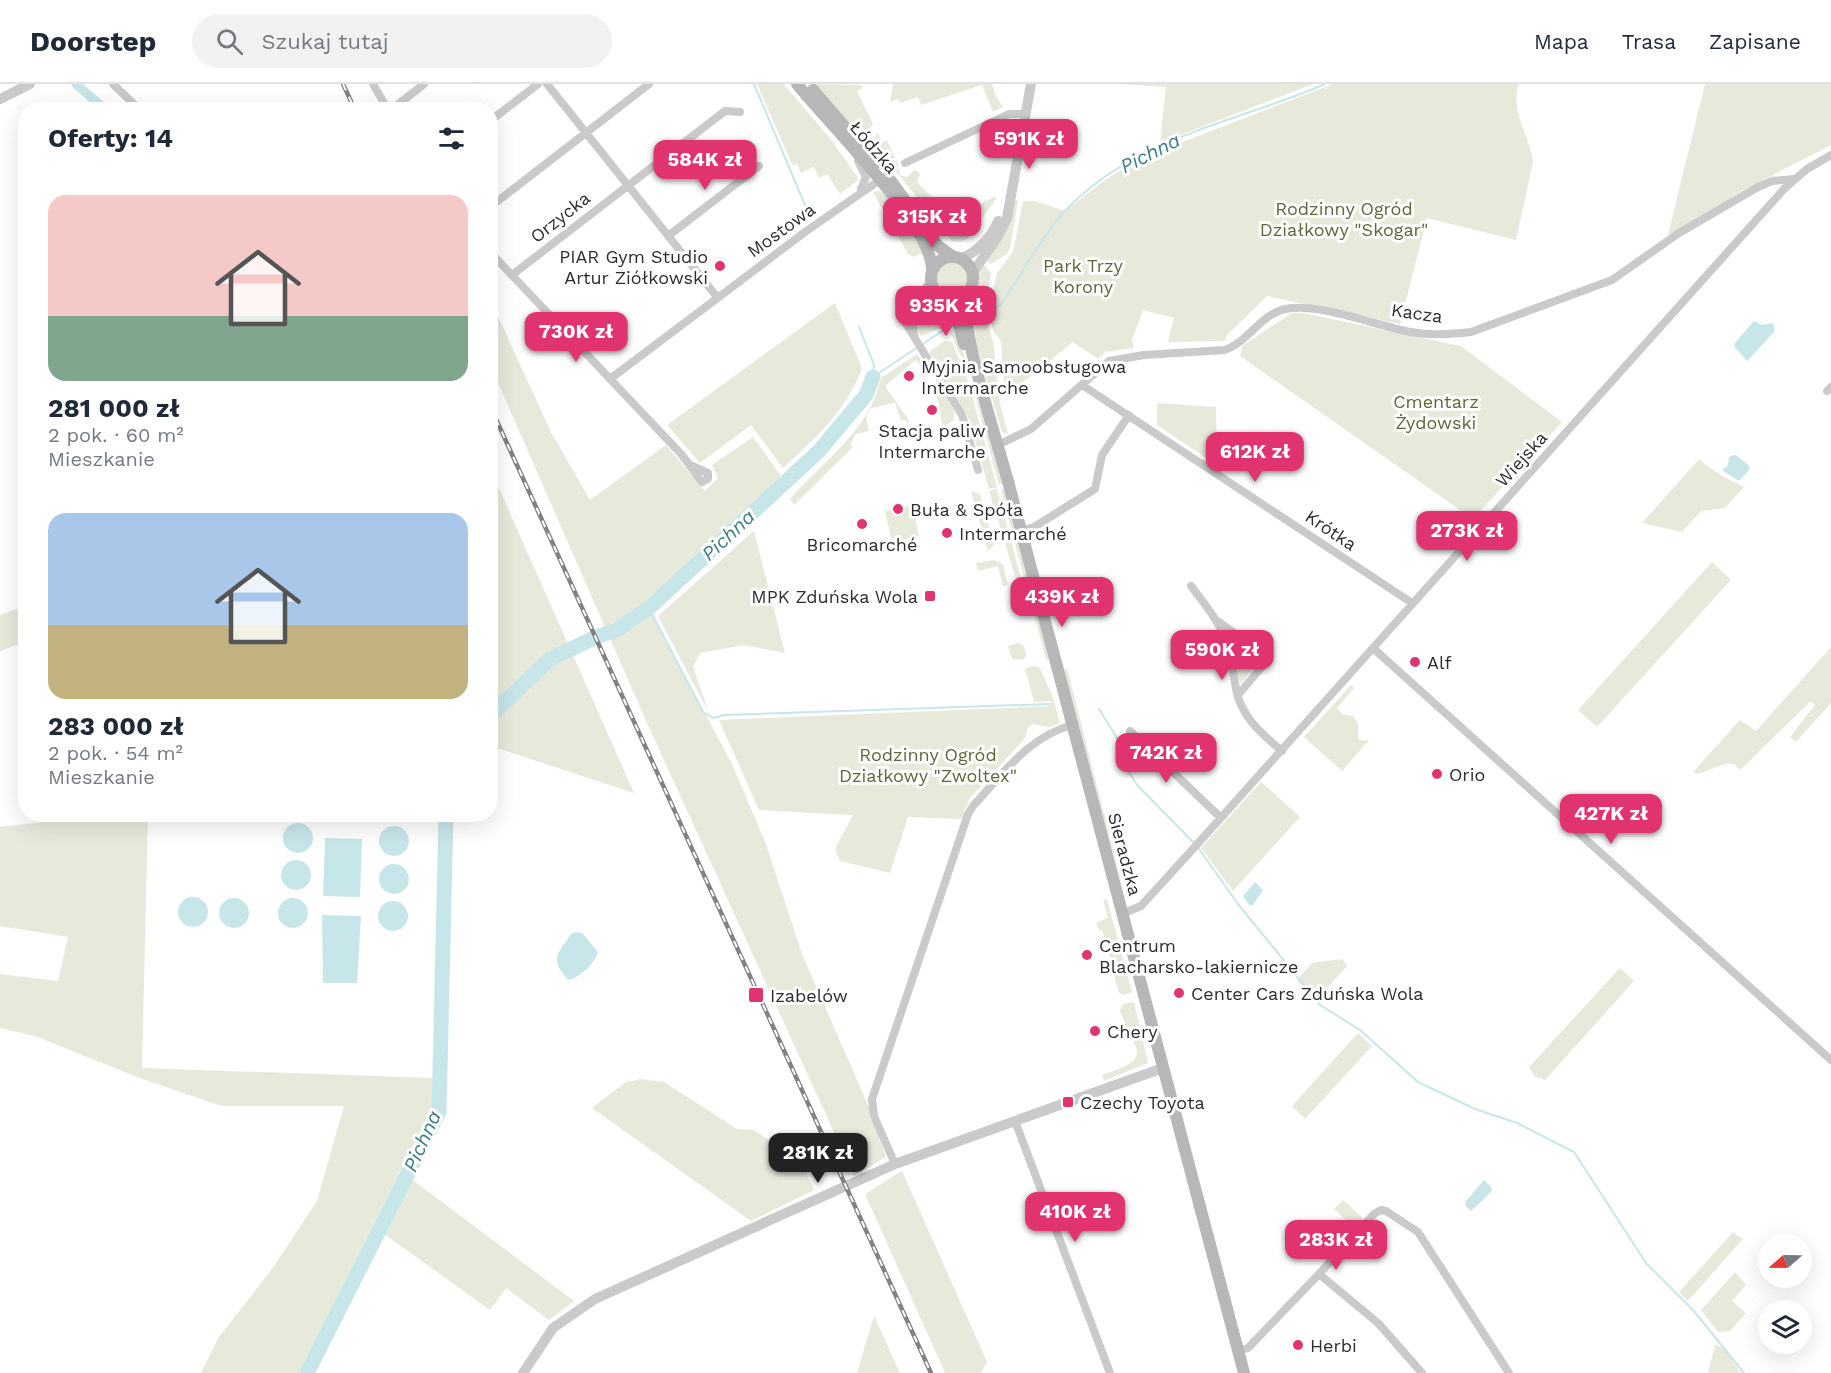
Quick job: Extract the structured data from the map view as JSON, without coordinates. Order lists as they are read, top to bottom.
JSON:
{
  "streets": {
    "main road": ["Łódzka", "Sieradzka"],
    "street": [
      "Orzycka",
      "Mostowa",
      "Kacza",
      "Wiejska",
      "Krótka"
    ]
  },
  "crossings": [
    ["Łódzka", "Mostowa"],
    ["Łódzka", "Sieradzka"],
    ["Kacza", "Wiejska"],
    ["Kacza", "Krótka"],
    ["Kacza", "Sieradzka"],
    ["Wiejska", "Krótka"],
    ["Wiejska", "Sieradzka"]
  ],
  "water": ["Pichna"],
  "parks": [
    "Rodzinny Ogród Działkowy \"Skogar\"",
    "Park Trzy Korony",
    "Cmentarz Żydowski",
    "Rodzinny Ogród Działkowy \"Zwoltex\""
  ],
  "places": {
    "other": [
      "PIAR Gym Studio Artur Ziółkowski",
      "Myjnia Samoobsługowa Intermarche",
      "Stacja paliw Intermarche",
      "Buła & Spóła",
      "Bricomarché",
      "Intermarché",
      "Alf",
      "Orio",
      "Centrum Blacharsko-lakiernicze",
      "Center Cars Zduńska Wola",
      "Chery",
      "Herbi"
    ],
    "transit": ["MPK Zduńska Wola", "Izabelów", "Czechy Toyota"]
  },
  "north": "left",
  "page": {
    "header": "Doorstep",
    "search": "Szukaj tutaj",
    "nav": ["Mapa", "Trasa", "Zapisane"],
    "heading": "Oferty: 14",
    "price": [
      "591K zł",
      "584K zł",
      "315K zł",
      "935K zł",
      "730K zł",
      "612K zł",
      "273K zł",
      "439K zł",
      "590K zł",
      "742K zł",
      "427K zł",
      "281K zł",
      "410K zł",
      "283K zł"
    ],
    "list": [
      {
        "name": "281 000 zł",
        "note": "2 pok. · 60 m² · Mieszkanie"
      },
      {
        "name": "283 000 zł",
        "note": "2 pok. · 54 m² · Mieszkanie"
      }
    ]
  }
}
